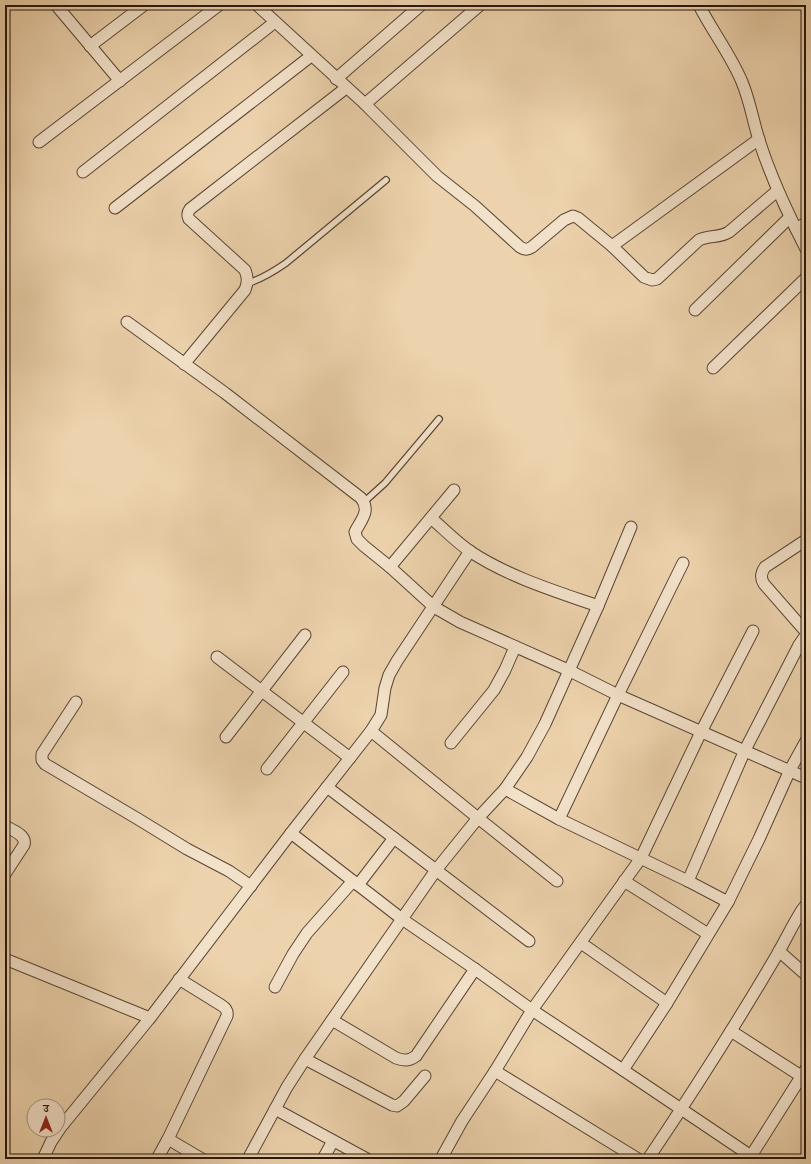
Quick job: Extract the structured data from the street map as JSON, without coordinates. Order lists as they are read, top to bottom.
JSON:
{
  "north": "top"
}
